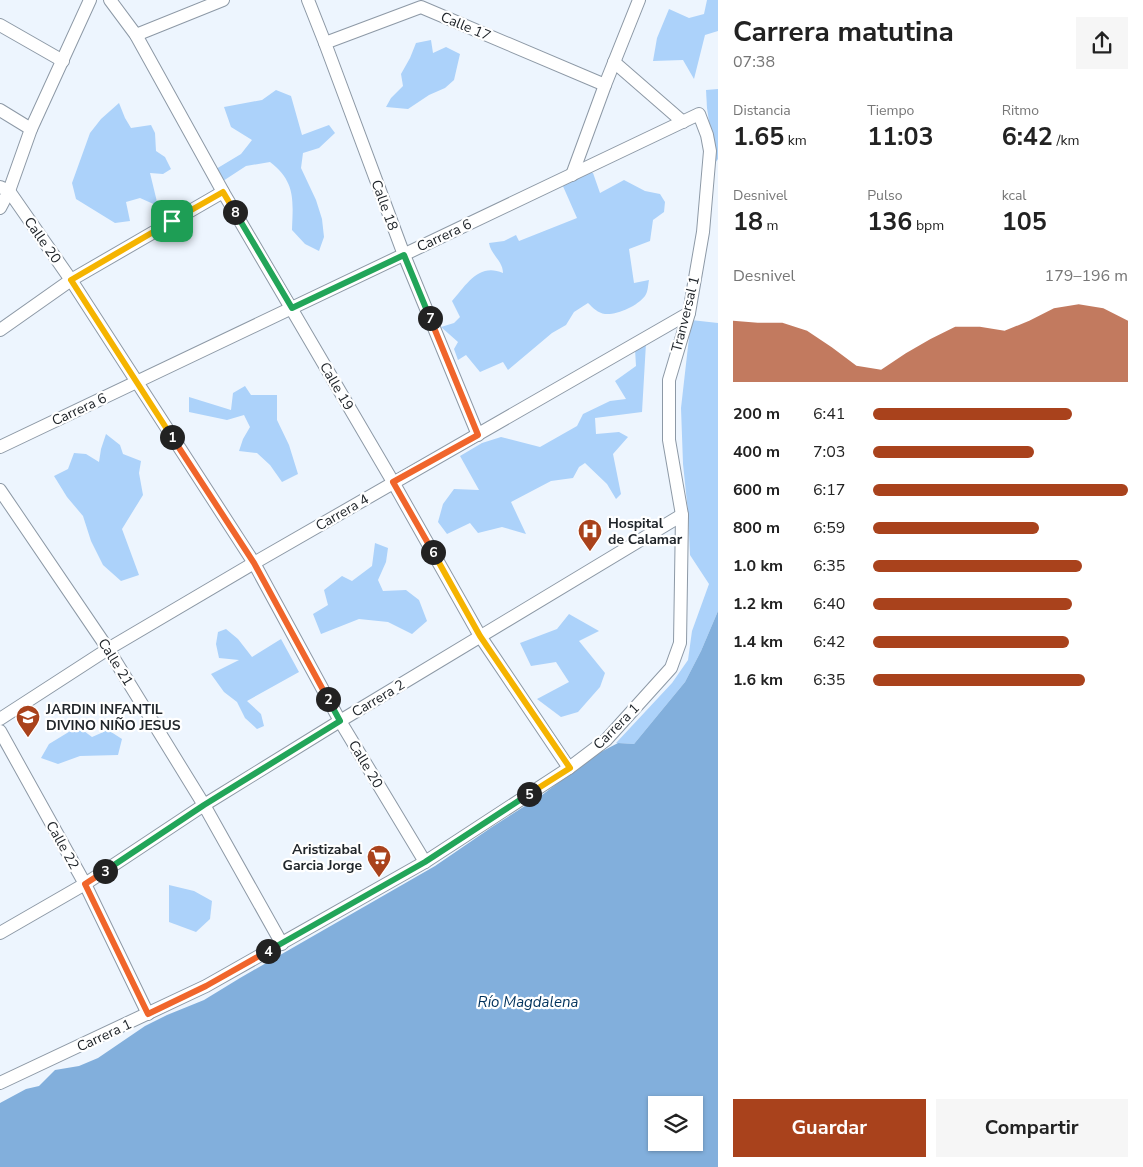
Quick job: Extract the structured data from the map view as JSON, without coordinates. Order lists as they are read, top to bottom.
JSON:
{
  "streets": {
    "street": [
      "Calle 17",
      "Calle 18",
      "Carrera 6",
      "Calle 20",
      "Tranversal 1",
      "Calle 19",
      "Carrera 4",
      "Calle 21",
      "Carrera 2",
      "Carrera 1",
      "Calle 22"
    ]
  },
  "crossings": [
    ["Calle 17", "Calle 18"],
    ["Calle 18", "Carrera 6"],
    ["Calle 18", "Carrera 4"],
    ["Carrera 6", "Calle 20"],
    ["Carrera 6", "Tranversal 1"],
    ["Carrera 6", "Calle 19"],
    ["Calle 20", "Carrera 4"],
    ["Calle 20", "Carrera 2"],
    ["Calle 20", "Carrera 1"],
    ["Tranversal 1", "Carrera 4"],
    ["Tranversal 1", "Carrera 2"],
    ["Tranversal 1", "Carrera 1"],
    ["Calle 19", "Carrera 4"],
    ["Calle 19", "Carrera 2"],
    ["Calle 19", "Carrera 1"],
    ["Carrera 4", "Calle 21"],
    ["Calle 21", "Carrera 2"],
    ["Calle 21", "Carrera 1"],
    ["Carrera 2", "Carrera 1"],
    ["Carrera 2", "Calle 22"],
    ["Carrera 1", "Calle 22"]
  ],
  "water": ["Río Magdalena"],
  "places": {
    "hospital": ["Hospital de Calamar"],
    "school or university": ["JARDIN INFANTIL DIVINO NIÑO JESUS"],
    "supermarket": ["Aristizabal Garcia Jorge"]
  },
  "page": {
    "heading": ["Carrera matutina", "07:38"],
    "stats": [
      ["Distancia", "1.65 km"],
      ["Tiempo", "11:03"],
      ["Ritmo", "6:42 /km"],
      ["Desnivel", "18 m"],
      ["Pulso", "136 bpm"],
      ["kcal", "105"]
    ],
    "pins": [
      "8",
      "7",
      "1",
      "6",
      "2",
      "5",
      "3",
      "4"
    ],
    "chart": ["Desnivel", "179–196 m"],
    "list": [
      {
        "name": "200 m",
        "note": "6:41"
      },
      {
        "name": "400 m",
        "note": "7:03"
      },
      {
        "name": "600 m",
        "note": "6:17"
      },
      {
        "name": "800 m",
        "note": "6:59"
      },
      {
        "name": "1.0 km",
        "note": "6:35"
      },
      {
        "name": "1.2 km",
        "note": "6:40"
      },
      {
        "name": "1.4 km",
        "note": "6:42"
      },
      {
        "name": "1.6 km",
        "note": "6:35"
      }
    ],
    "buttons": ["Guardar", "Compartir"]
  }
}
